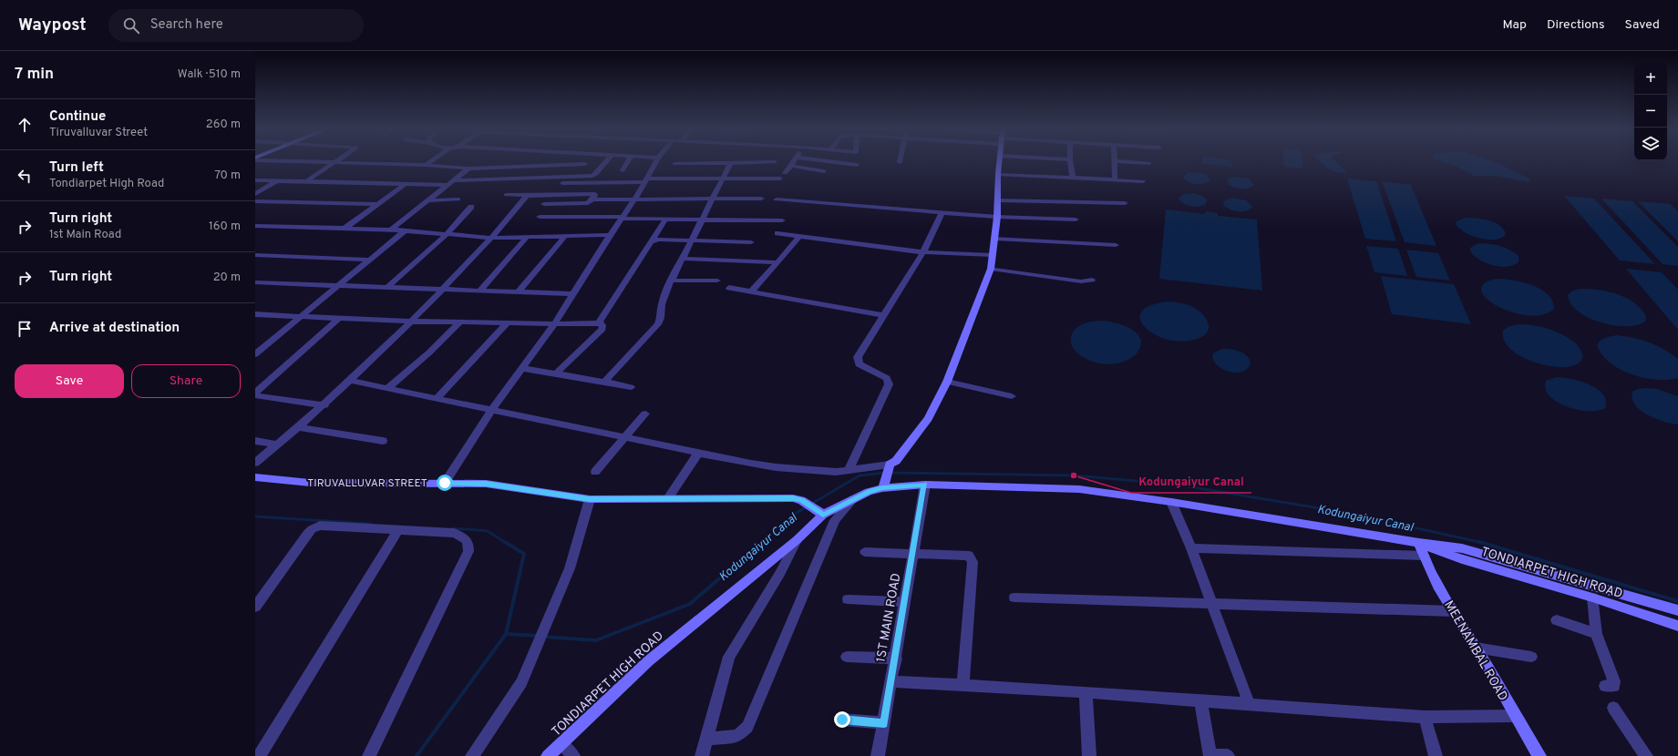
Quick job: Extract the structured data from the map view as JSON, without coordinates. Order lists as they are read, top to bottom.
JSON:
{
  "streets": {
    "street": [
      "TIRUVALLUVAR STREET",
      "TONDIARPET HIGH ROAD",
      "1ST MAIN ROAD",
      "MEENAMBAL ROAD"
    ]
  },
  "crossings": [
    ["TIRUVALLUVAR STREET", "TONDIARPET HIGH ROAD"],
    ["TONDIARPET HIGH ROAD", "1ST MAIN ROAD"],
    ["TONDIARPET HIGH ROAD", "MEENAMBAL ROAD"]
  ],
  "water": ["Kodungaiyur Canal"],
  "places": ["Kodungaiyur Canal"],
  "page": {
    "header": "Waypost",
    "search": "Search here",
    "nav": ["Map", "Directions", "Saved"],
    "heading": ["7 min", "Walk · 510 m"],
    "map_buttons": ["+", "−"],
    "list": [
      ["Continue", "Tiruvalluvar Street", "260 m"],
      ["Turn left", "Tondiarpet High Road", "70 m"],
      ["Turn right", "1st Main Road", "160 m"],
      ["Turn right", "20 m"],
      "Arrive at destination"
    ],
    "buttons": ["Save", "Share"]
  }
}
